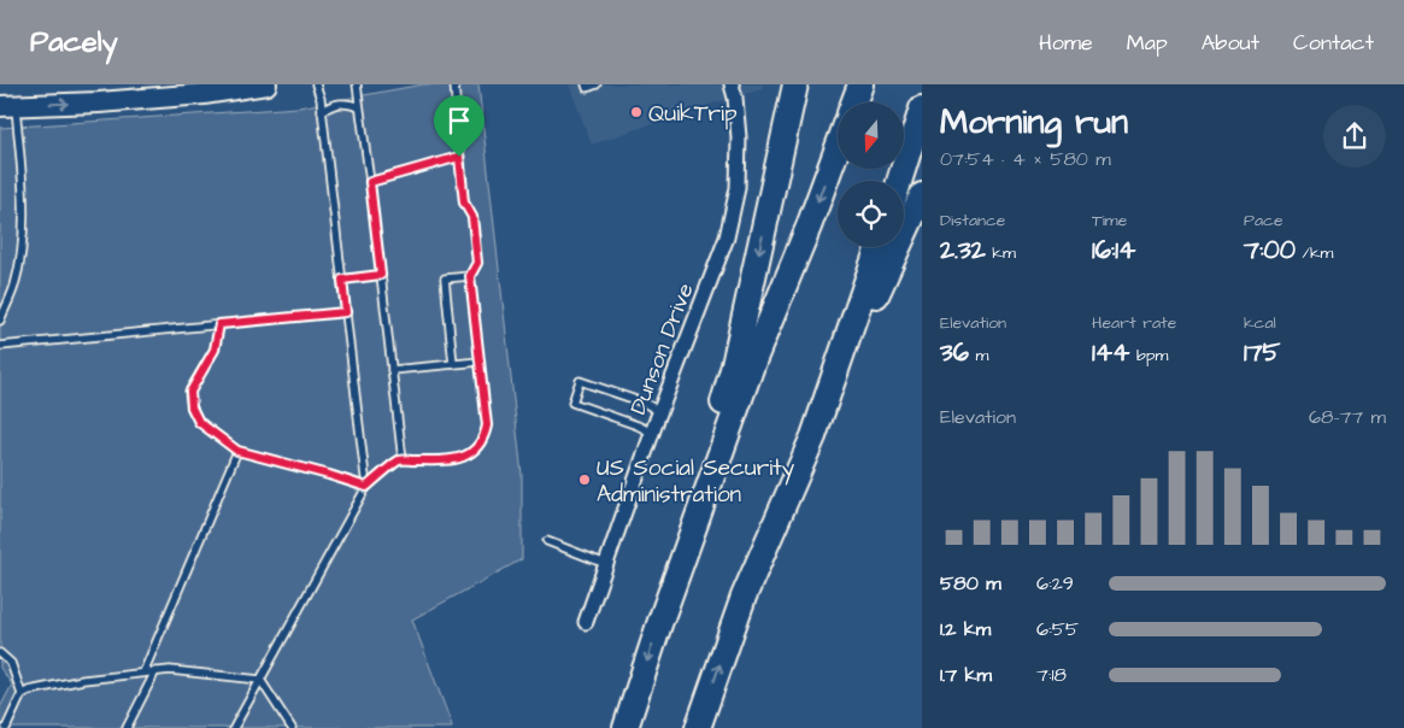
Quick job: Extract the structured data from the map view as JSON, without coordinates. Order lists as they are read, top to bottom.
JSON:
{
  "streets": {
    "street": ["Dunson Drive"]
  },
  "places": ["QuikTrip", "US Social Security Administration"],
  "north": "bottom",
  "page": {
    "header": "Pacely",
    "nav": [
      "Home",
      "Map",
      "About",
      "Contact"
    ],
    "heading": ["Morning run", "07:54 · 4 × 580 m"],
    "stats": [
      ["Distance", "2.32 km"],
      ["Time", "16:14"],
      ["Pace", "7:00 /km"],
      ["Elevation", "36 m"],
      ["Heart rate", "144 bpm"],
      ["kcal", "175"]
    ],
    "chart": ["Elevation", "68–77 m"],
    "list": [
      {
        "name": "580 m",
        "note": "6:29"
      },
      {
        "name": "1.2 km",
        "note": "6:55"
      },
      {
        "name": "1.7 km",
        "note": "7:18"
      }
    ]
  }
}
